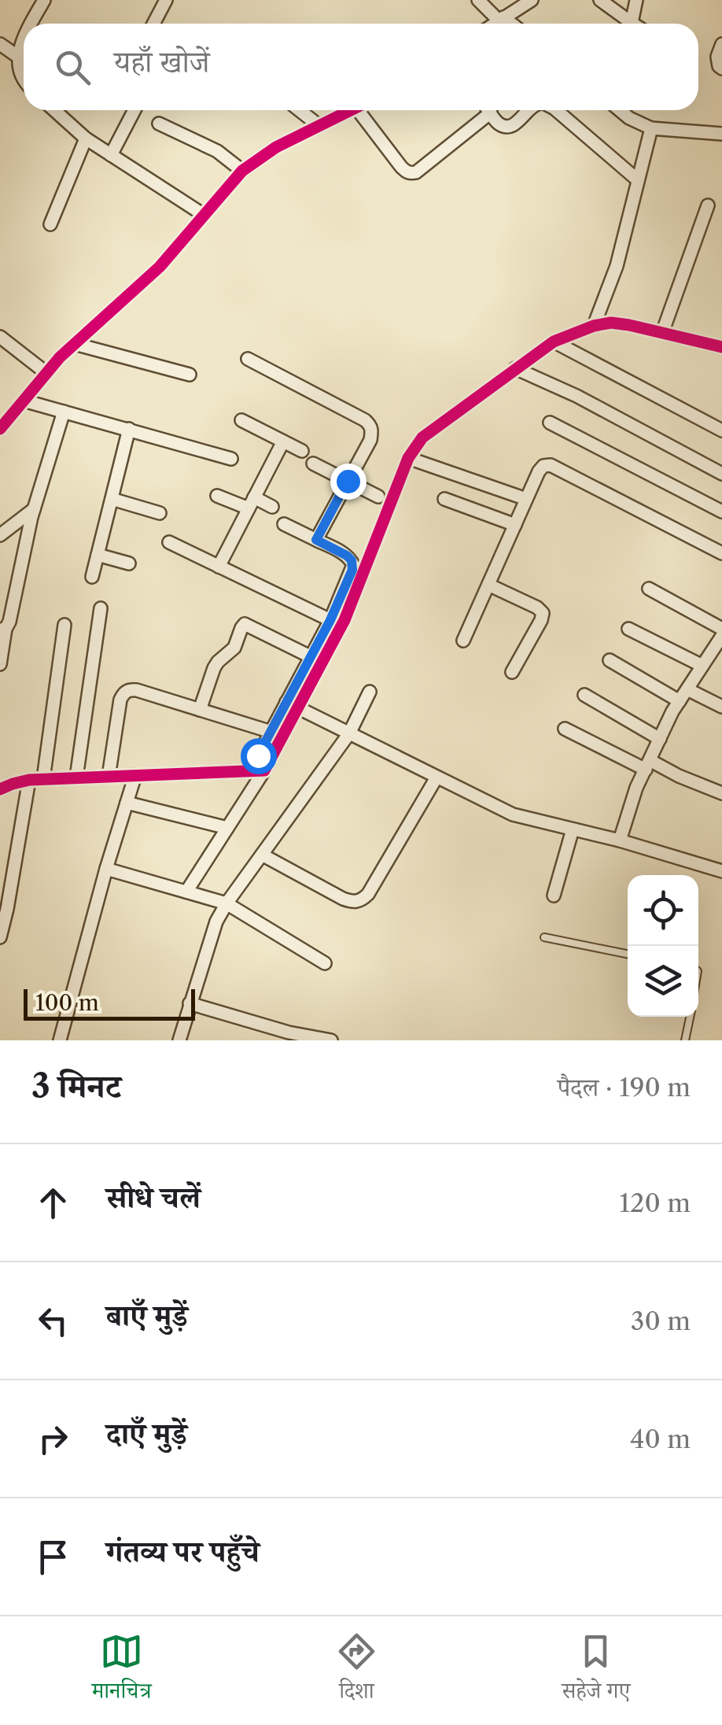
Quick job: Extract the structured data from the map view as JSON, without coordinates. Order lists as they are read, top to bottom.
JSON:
{
  "scale_bar": "100 m",
  "page": {
    "search": "यहाँ खोजें",
    "scale": "100 m",
    "heading": ["3 मिनट", "पैदल · 190 m"],
    "list": [
      ["सीधे चलें", "120 m"],
      ["बाएँ मुड़ें", "30 m"],
      ["दाएँ मुड़ें", "40 m"],
      "गंतव्य पर पहुँचे"
    ],
    "nav": ["मानचित्र", "दिशा", "सहेजे गए"]
  }
}
